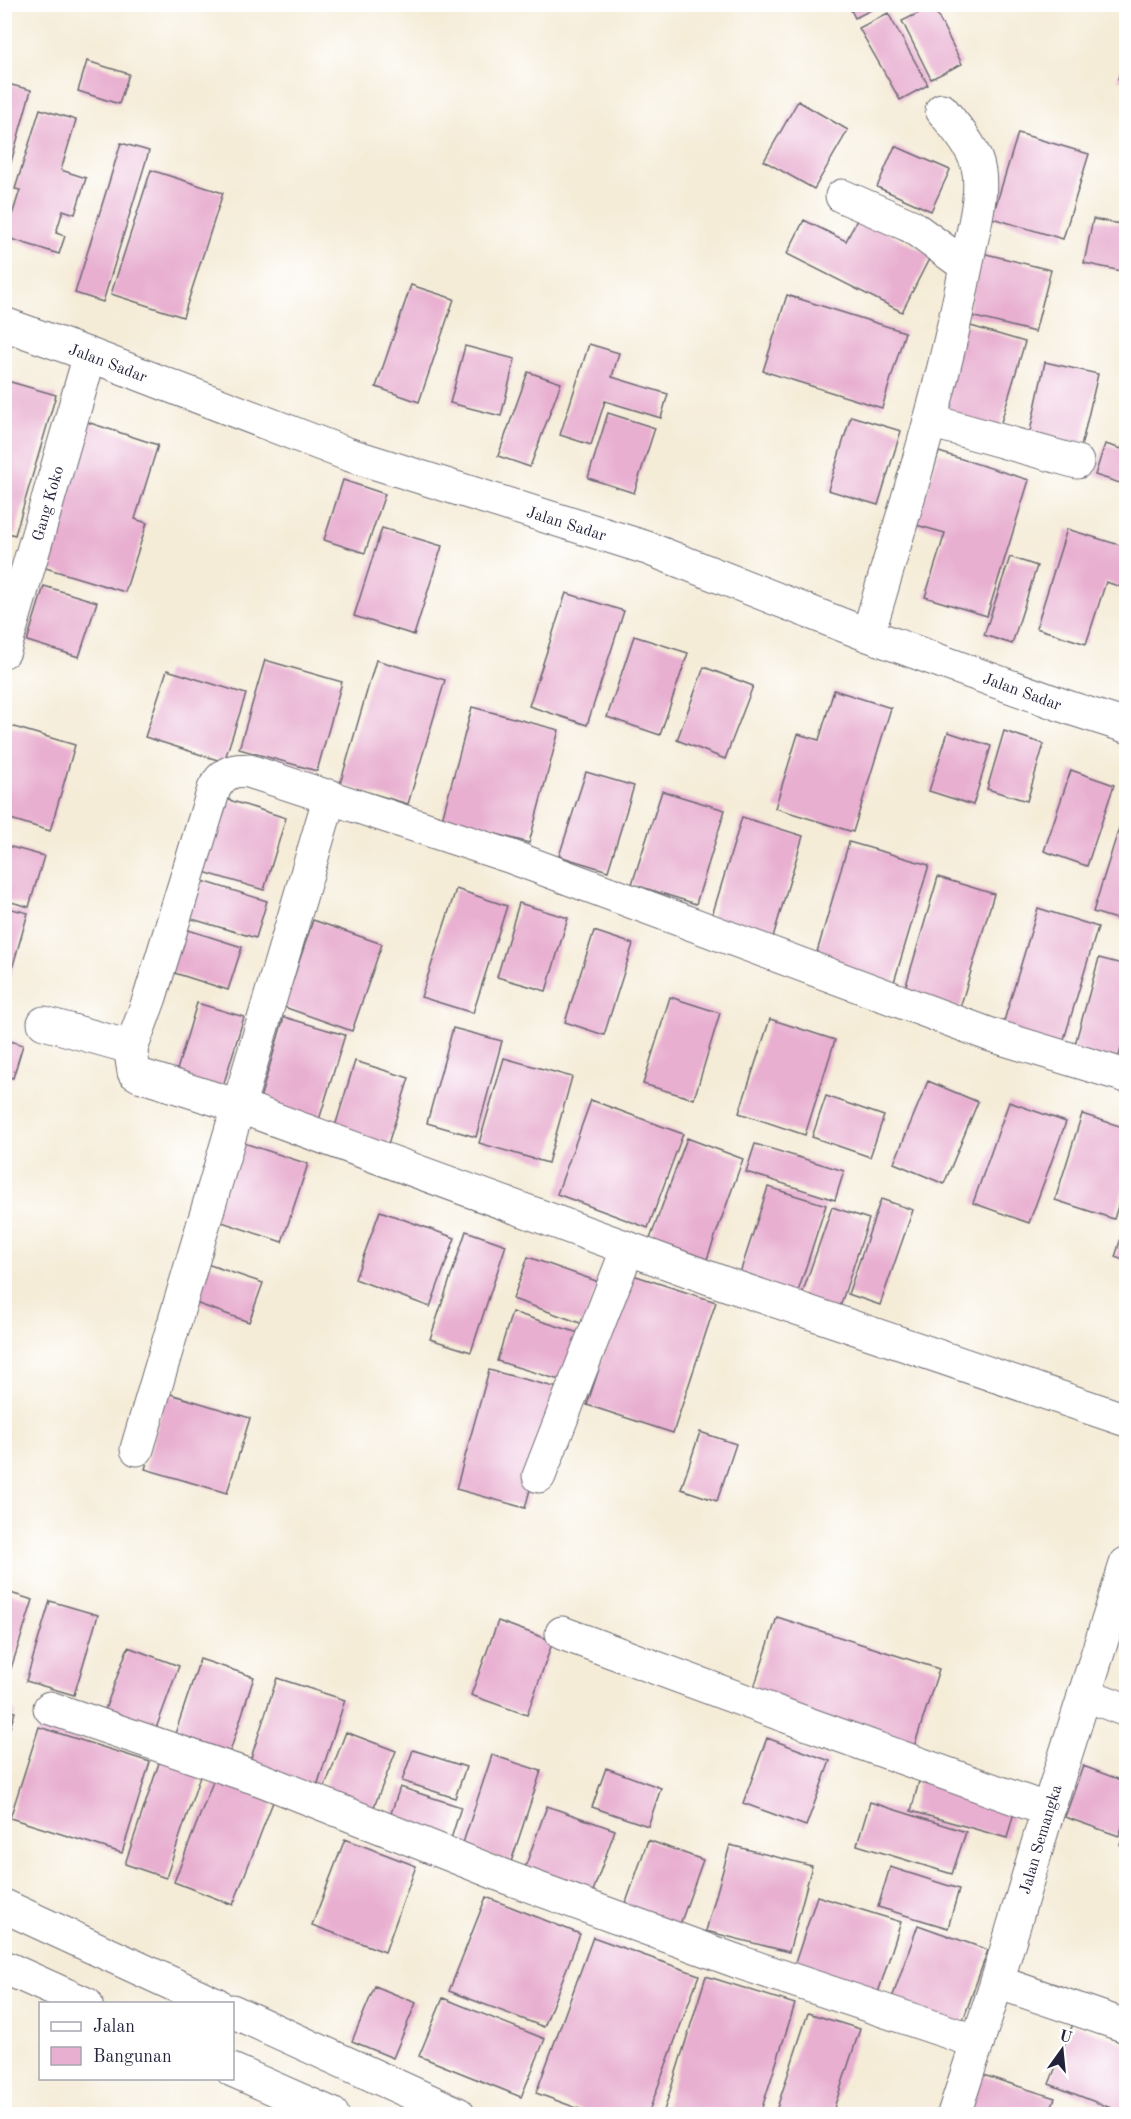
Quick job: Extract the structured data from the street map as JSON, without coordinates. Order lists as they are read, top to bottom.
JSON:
{
  "streets": {
    "street": ["Jalan Sadar", "Gang Koko", "Jalan Semangka"]
  },
  "crossings": [
    ["Jalan Sadar", "Gang Koko"]
  ],
  "legend": ["Jalan", "Bangunan"],
  "north": "top"
}
